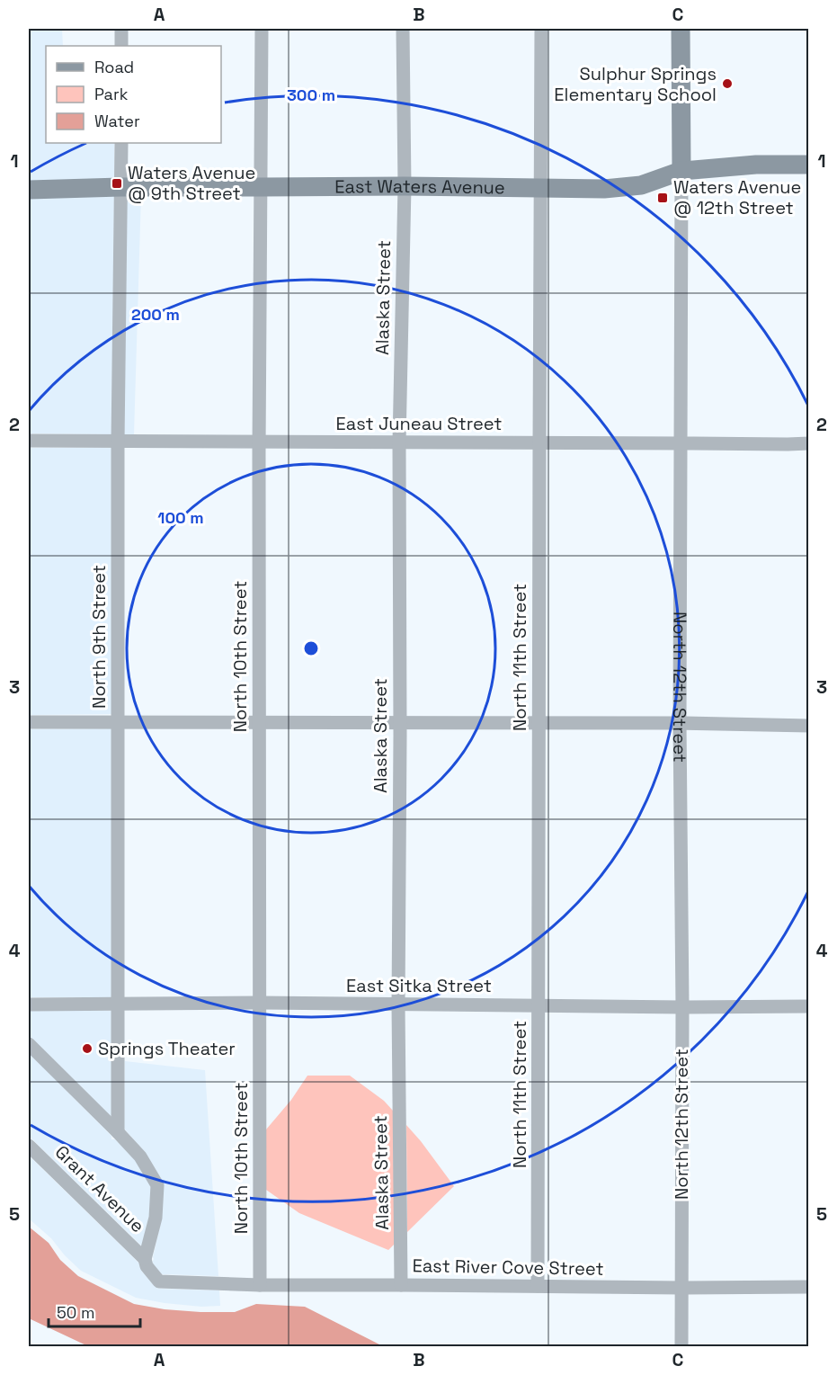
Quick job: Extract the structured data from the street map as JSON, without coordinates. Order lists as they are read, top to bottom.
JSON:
{
  "streets": {
    "street": [
      "East Waters Avenue",
      "Alaska Street",
      "East Juneau Street",
      "North 9th Street",
      "North 10th Street",
      "North 11th Street",
      "North 12th Street",
      "East Sitka Street",
      "Grant Avenue",
      "East River Cove Street"
    ]
  },
  "crossings": [
    ["East Waters Avenue", "Alaska Street"],
    ["East Waters Avenue", "North 9th Street"],
    ["East Waters Avenue", "North 10th Street"],
    ["East Waters Avenue", "North 11th Street"],
    ["East Waters Avenue", "North 12th Street"],
    ["Alaska Street", "East Juneau Street"],
    ["Alaska Street", "East Sitka Street"],
    ["Alaska Street", "East River Cove Street"],
    ["East Juneau Street", "North 9th Street"],
    ["East Juneau Street", "North 10th Street"],
    ["East Juneau Street", "North 11th Street"],
    ["East Juneau Street", "North 12th Street"],
    ["North 9th Street", "East Sitka Street"],
    ["North 10th Street", "East Sitka Street"],
    ["North 10th Street", "East River Cove Street"],
    ["North 11th Street", "East Sitka Street"],
    ["North 11th Street", "East River Cove Street"],
    ["North 12th Street", "East Sitka Street"],
    ["North 12th Street", "East River Cove Street"],
    ["Grant Avenue", "East River Cove Street"]
  ],
  "places": {
    "other": ["Sulphur Springs Elementary School", "Springs Theater"],
    "transit": ["Waters Avenue @ 9th Street", "Waters Avenue @ 12th Street"]
  },
  "legend": ["Road", "Park", "Water"],
  "scale_bar": "50 m",
  "grid": {
    "columns": ["A", "B", "C"],
    "rows": [
      "1",
      "2",
      "3",
      "4",
      "5"
    ]
  },
  "rings": ["300 m", "200 m", "100 m"]
}
